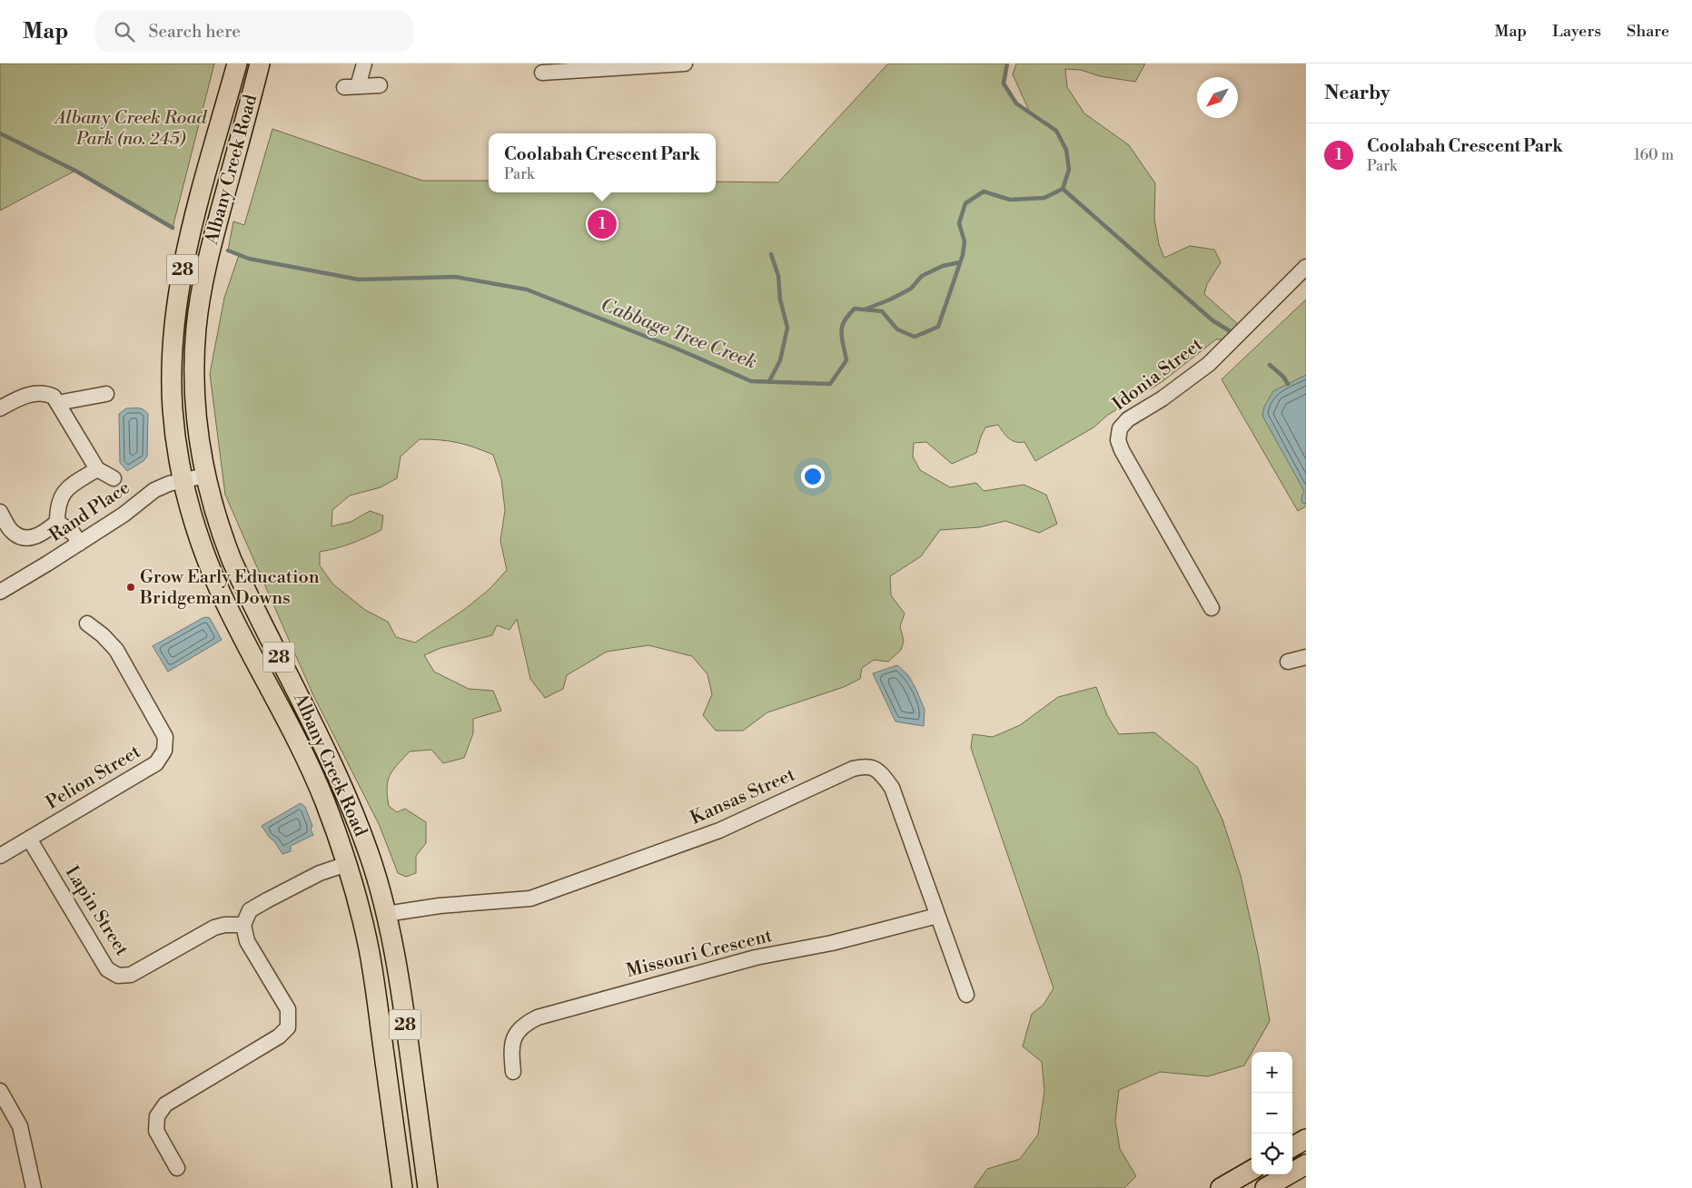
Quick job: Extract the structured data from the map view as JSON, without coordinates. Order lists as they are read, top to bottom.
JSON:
{
  "streets": {
    "main road": ["Albany Creek Road", "28"],
    "street": [
      "Idonia Street",
      "Rand Place",
      "Pelion Street",
      "Kansas Street",
      "Lapin Street",
      "Missouri Crescent"
    ]
  },
  "crossings": [
    ["Albany Creek Road", "Rand Place"],
    ["Albany Creek Road", "Kansas Street"],
    ["Pelion Street", "Lapin Street"],
    ["Kansas Street", "Missouri Crescent"]
  ],
  "water": ["Cabbage Tree Creek"],
  "parks": ["Albany Creek Road Park (no. 245)"],
  "places": ["Grow Early Education Bridgeman Downs"],
  "north": "bottom left",
  "page": {
    "header": "Map",
    "search": "Search here",
    "nav": ["Map", "Layers", "Share"],
    "heading": "Nearby",
    "list": [
      {
        "mark": "1",
        "name": "Coolabah Crescent Park",
        "note": "Park",
        "value": "160 m"
      }
    ],
    "popup": ["Coolabah Crescent Park", "Park"],
    "pins": "1",
    "map_buttons": ["+", "−"]
  }
}
